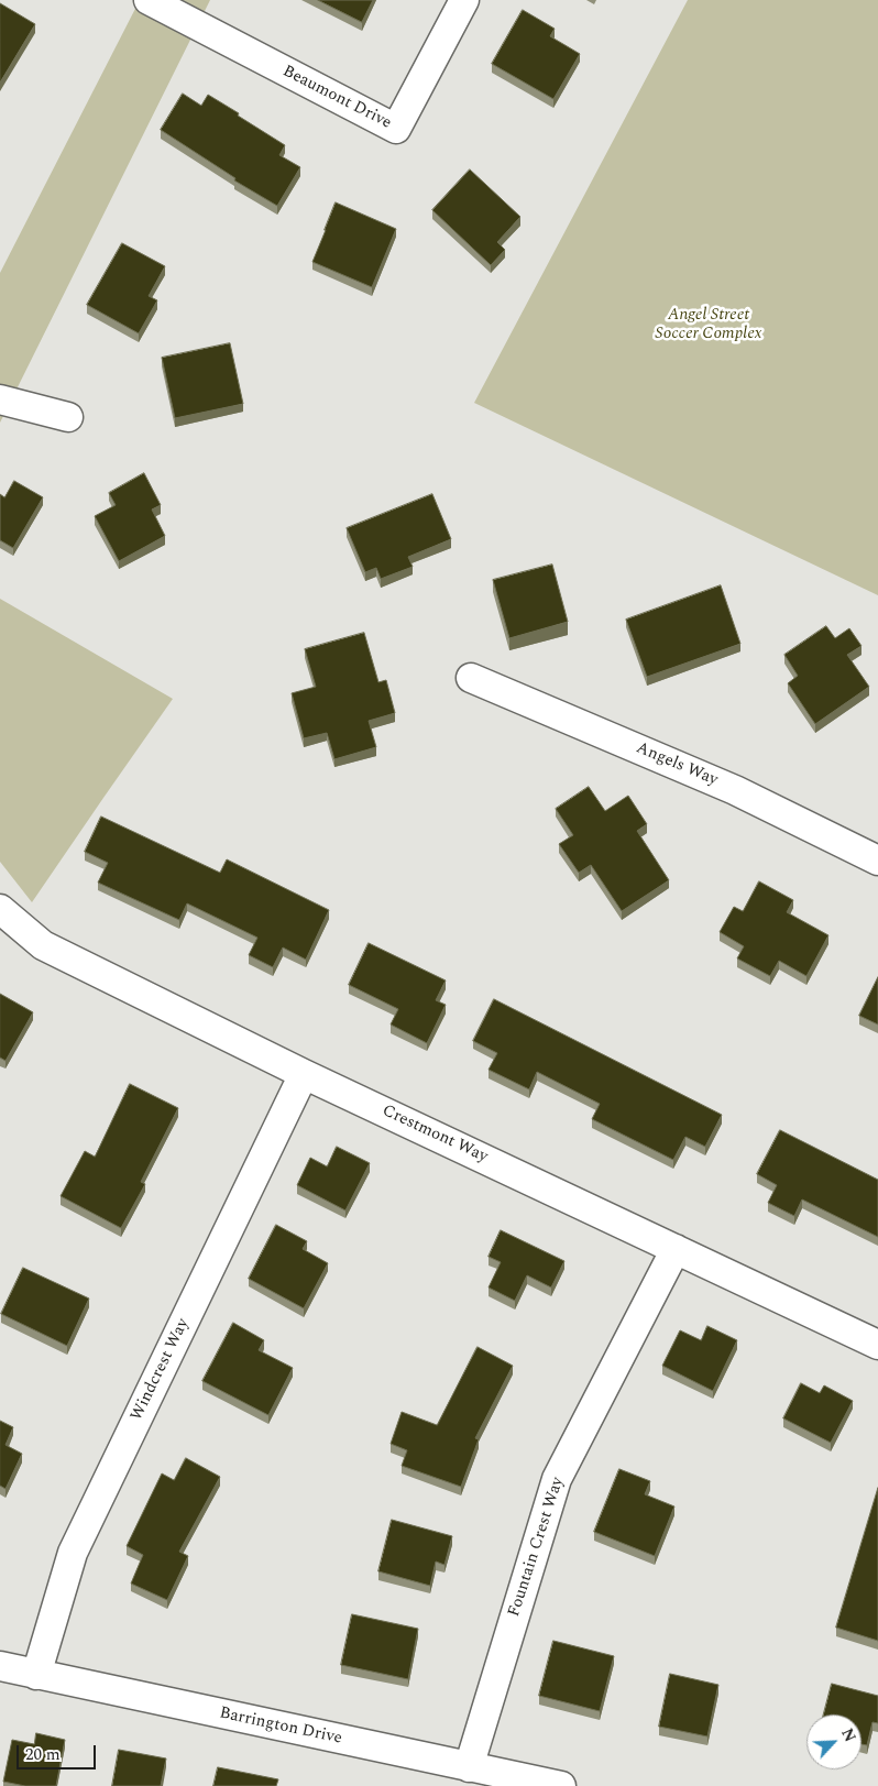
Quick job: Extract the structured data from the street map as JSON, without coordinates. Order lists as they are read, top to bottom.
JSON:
{
  "streets": {
    "street": [
      "Beaumont Drive",
      "Angels Way",
      "Crestmont Way",
      "Windcrest Way",
      "Fountain Crest Way",
      "Barrington Drive"
    ]
  },
  "crossings": [
    ["Crestmont Way", "Windcrest Way"],
    ["Crestmont Way", "Fountain Crest Way"],
    ["Windcrest Way", "Barrington Drive"],
    ["Fountain Crest Way", "Barrington Drive"]
  ],
  "parks": ["Angel Street Soccer Complex"],
  "scale_bar": "20 m",
  "north": "top right"
}
